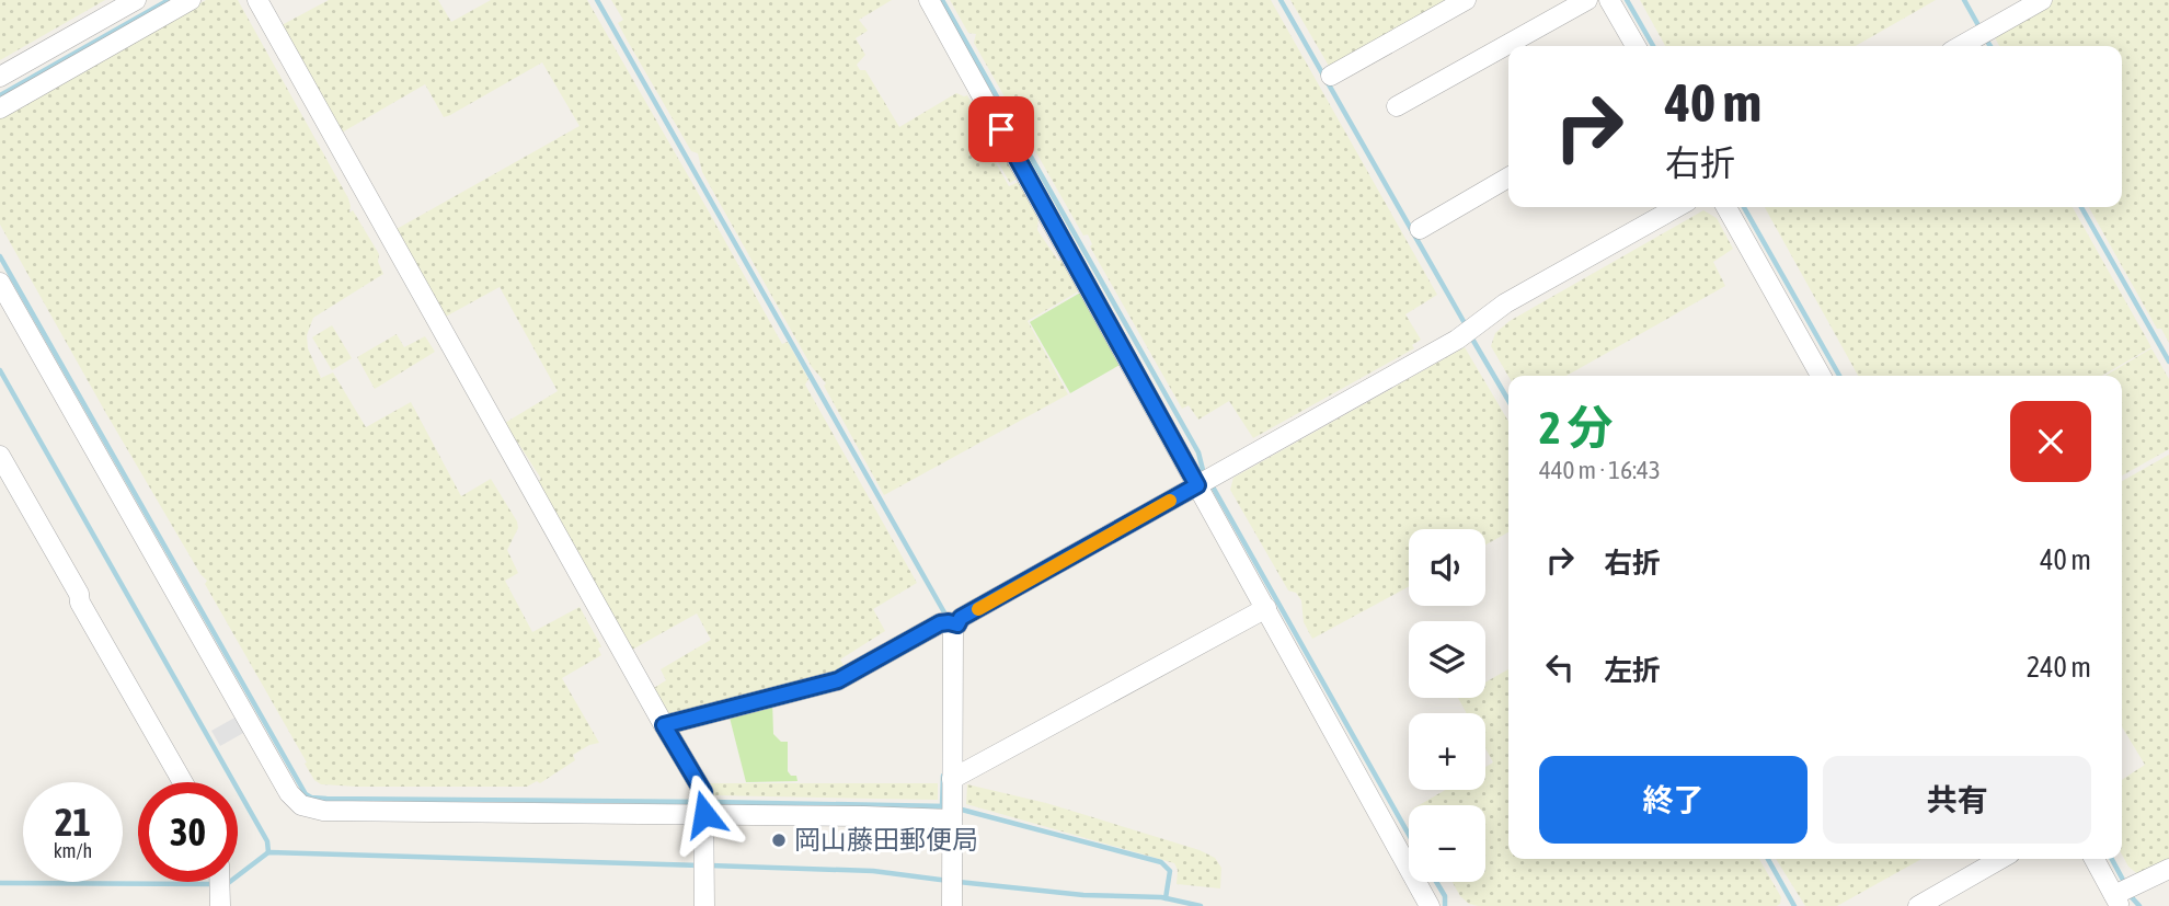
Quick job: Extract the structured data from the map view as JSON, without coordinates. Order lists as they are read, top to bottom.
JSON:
{
  "places": ["岡山藤田郵便局"],
  "page": {
    "turn": ["40 m", "右折"],
    "heading": ["2 分", "440 m · 16:43"],
    "list": [
      {
        "name": "右折",
        "value": "40 m"
      },
      {
        "name": "左折",
        "value": "240 m"
      }
    ],
    "map_buttons": ["+", "−"],
    "buttons": ["終了", "共有"],
    "speed": "21 km/h",
    "limit": "30"
  }
}
